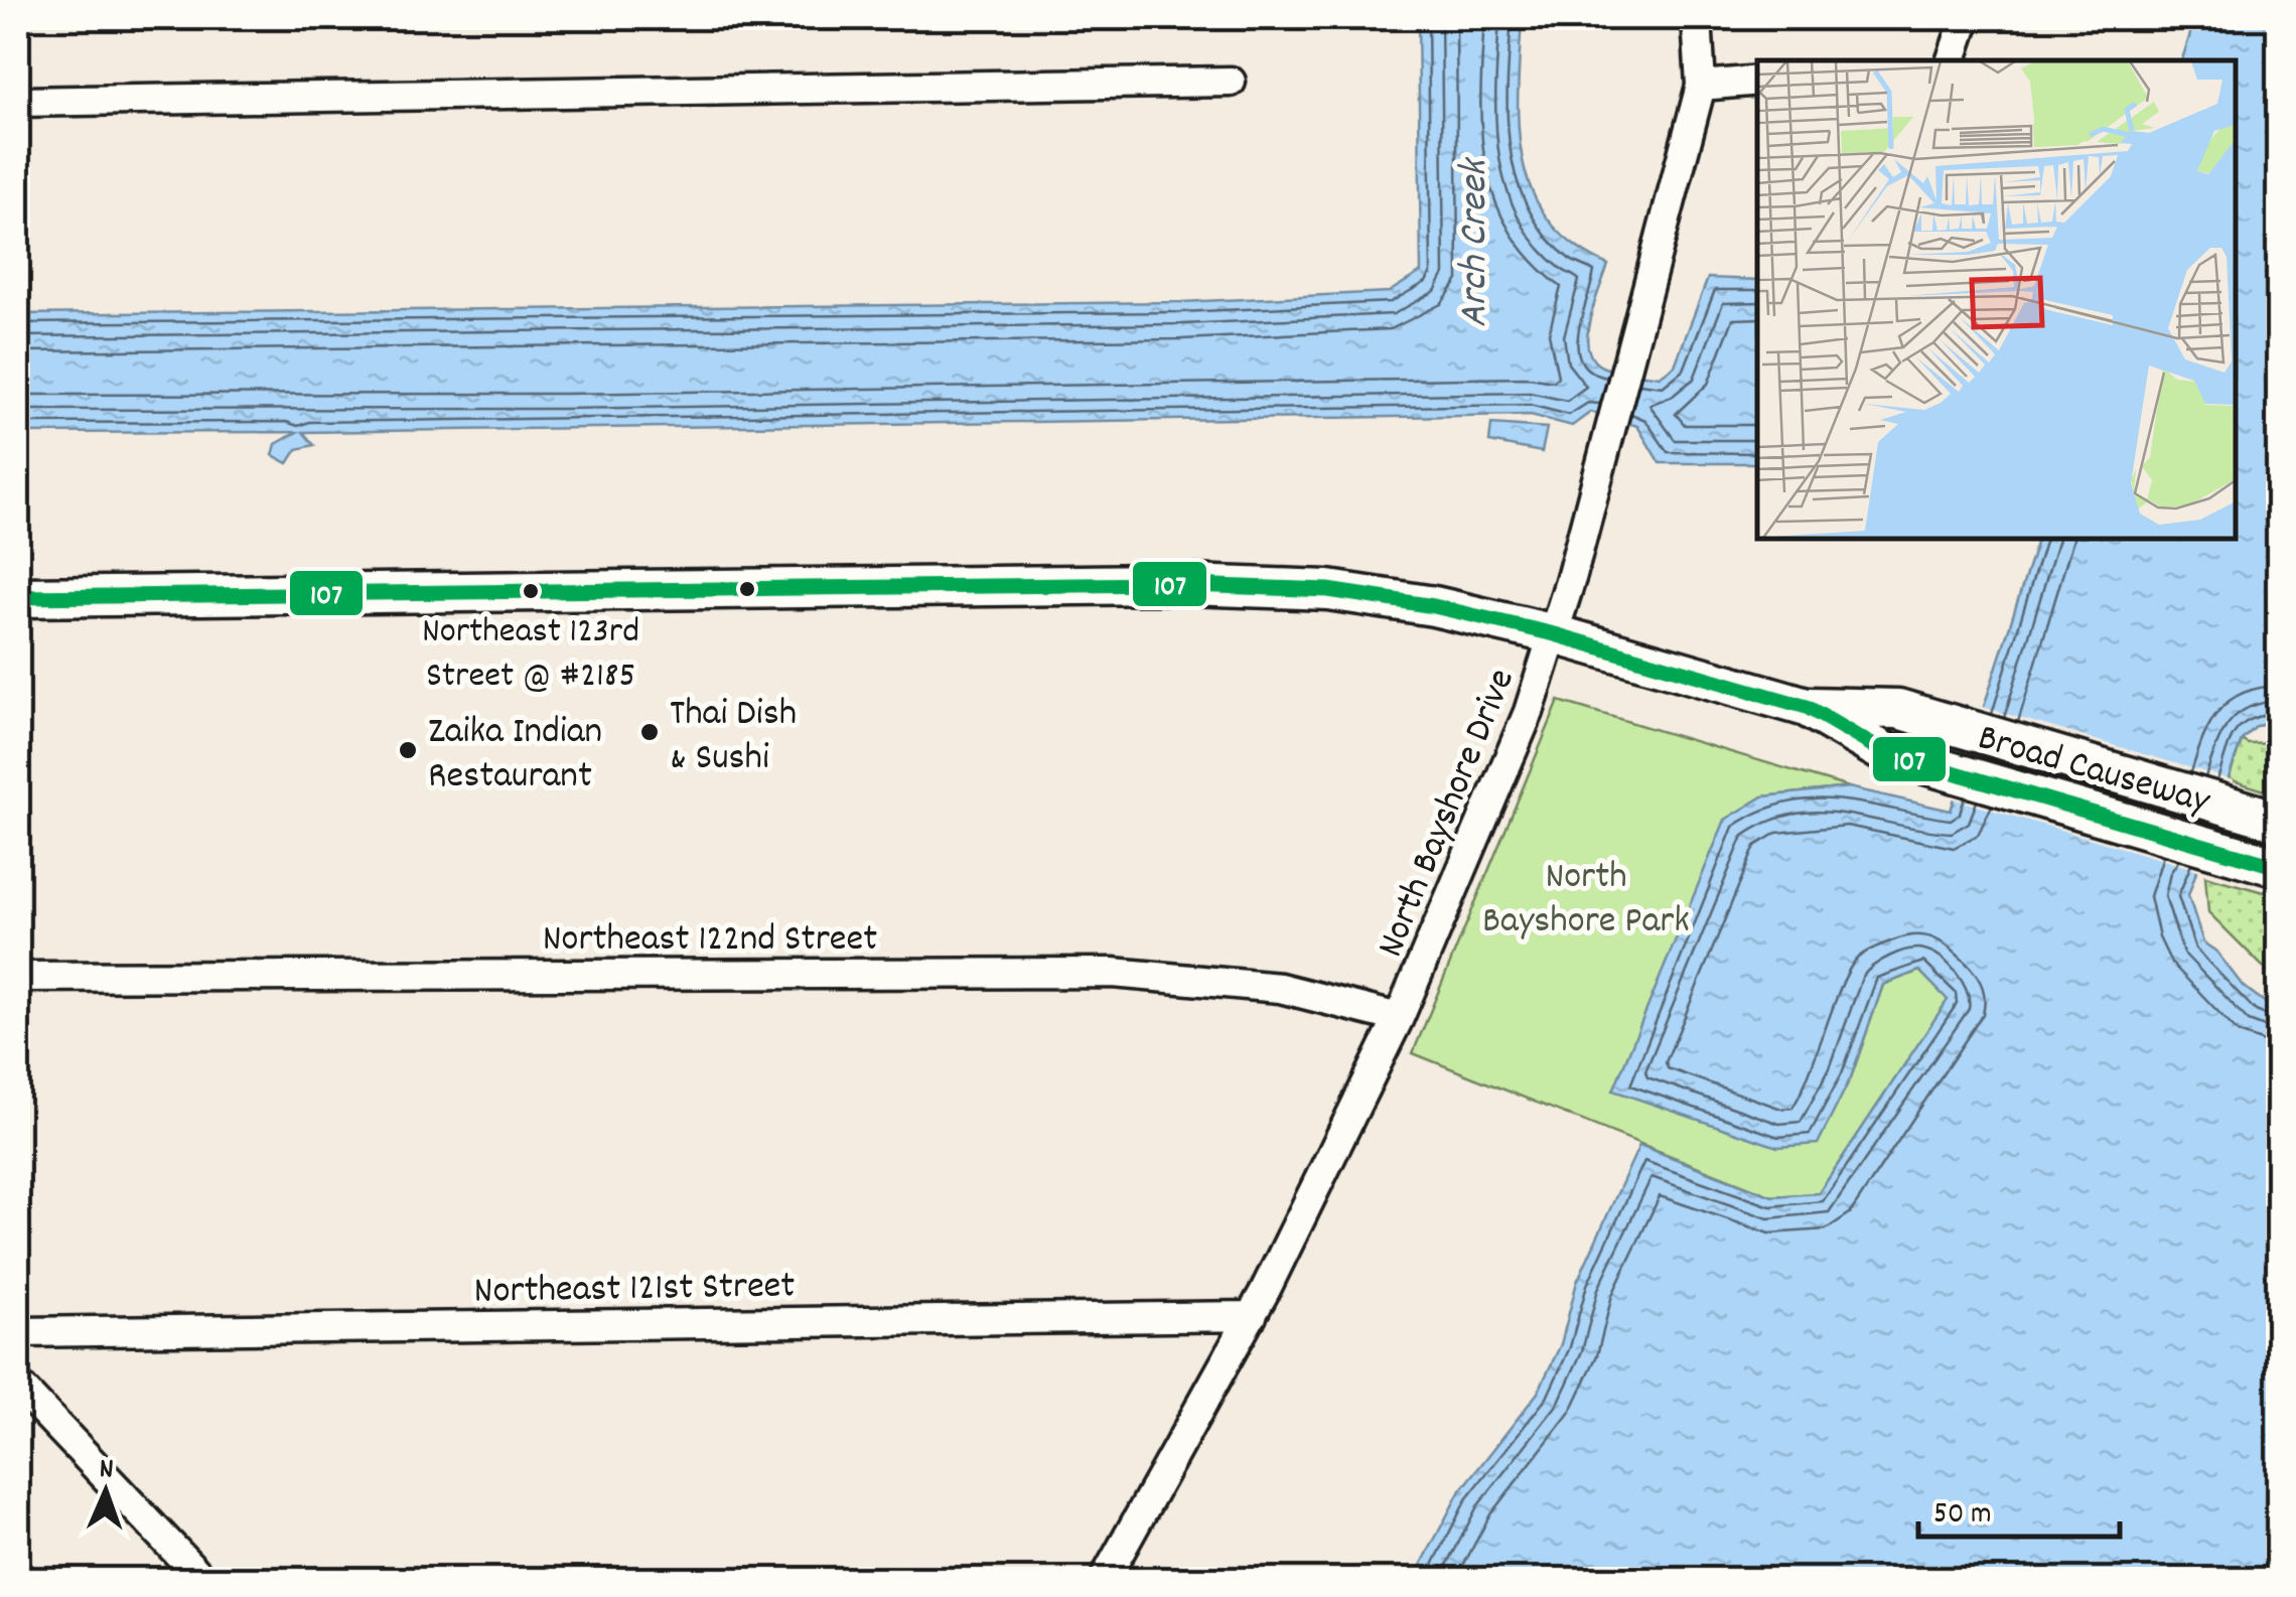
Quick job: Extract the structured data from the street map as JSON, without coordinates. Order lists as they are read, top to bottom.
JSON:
{
  "streets": {
    "main road": ["Broad Causeway"],
    "street": ["North Bayshore Drive", "Northeast 122nd Street", "Northeast 121st Street"]
  },
  "crossings": [
    ["North Bayshore Drive", "Northeast 122nd Street"],
    ["North Bayshore Drive", "Northeast 121st Street"]
  ],
  "water": ["Arch Creek"],
  "parks": ["North Bayshore Park"],
  "places": ["Northeast 123rd Street @ #2185", "Thai Dish & Sushi", "Zaika Indian Restaurant"],
  "lines": ["transit line 107"],
  "scale_bar": "50 m",
  "north": "top"
}
